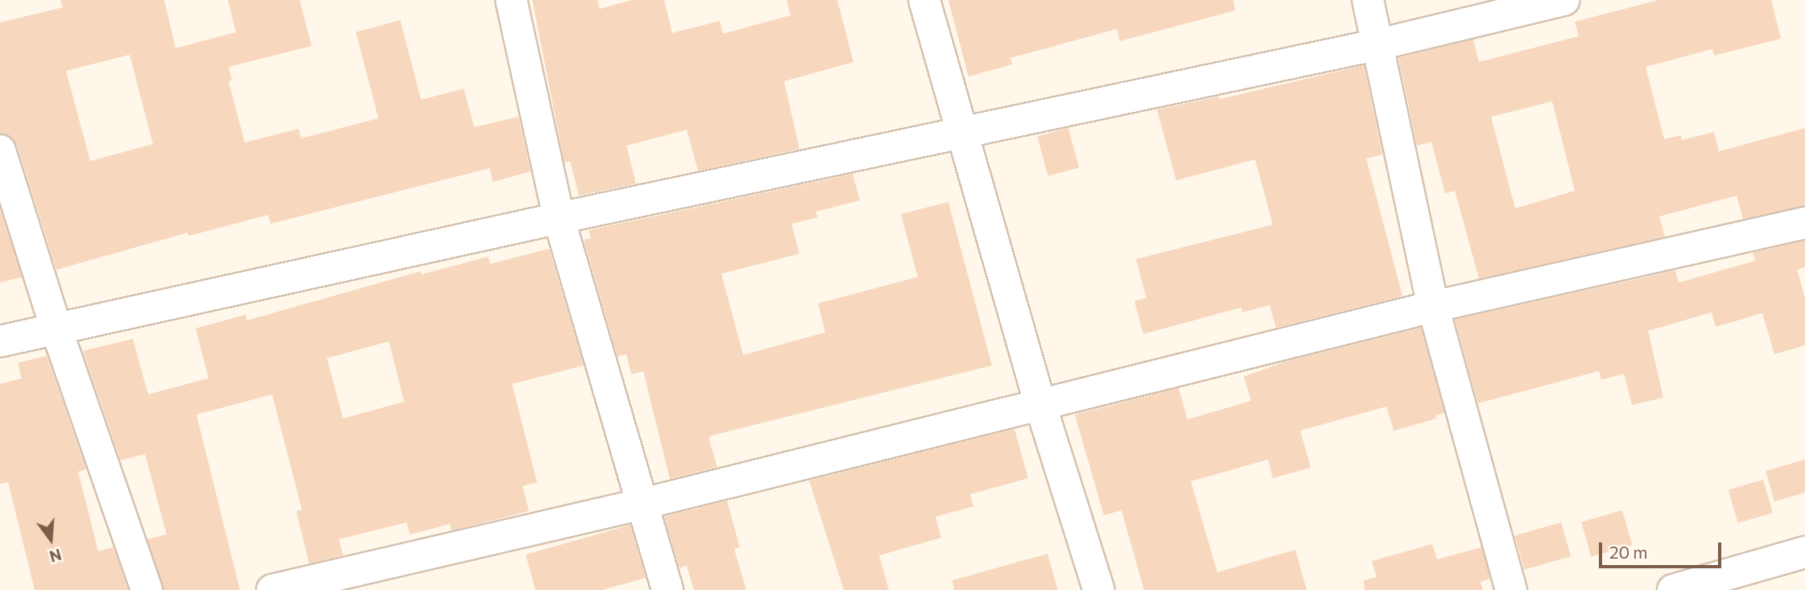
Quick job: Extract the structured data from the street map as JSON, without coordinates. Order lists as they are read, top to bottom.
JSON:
{
  "scale_bar": "20 m",
  "north": "bottom"
}
